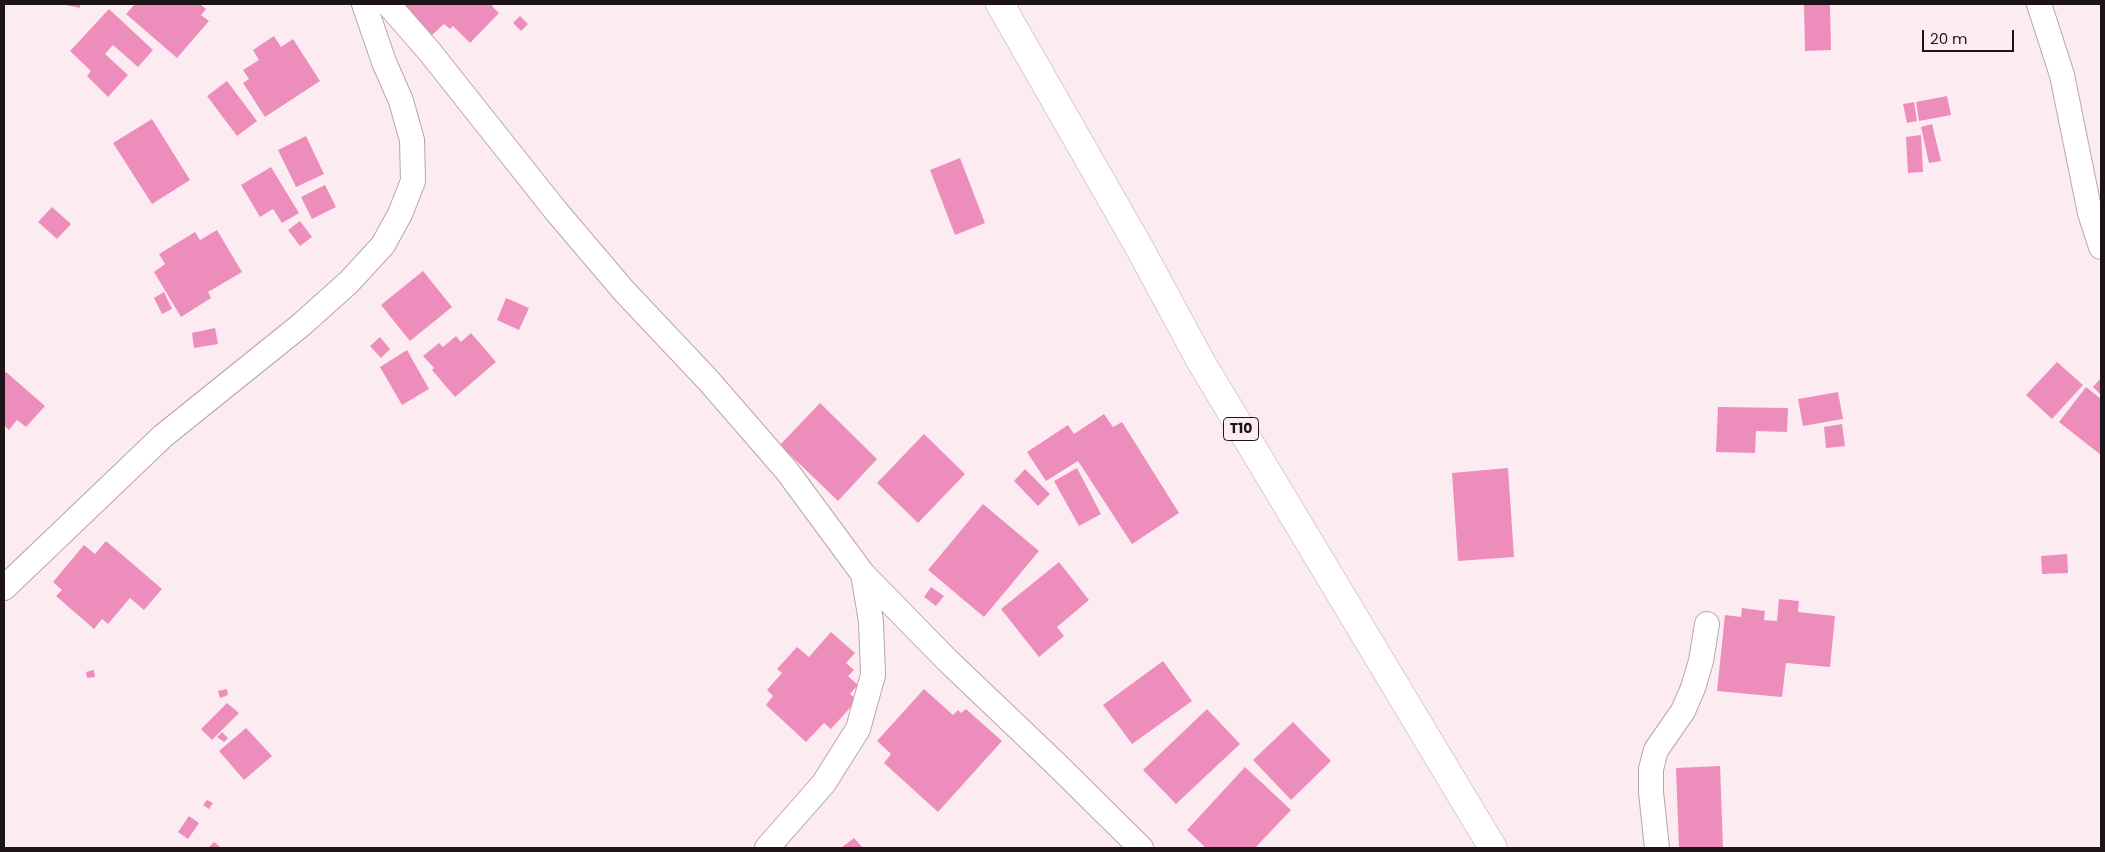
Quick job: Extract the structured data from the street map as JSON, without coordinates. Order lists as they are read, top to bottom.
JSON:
{
  "streets": {
    "highway": ["T10"]
  },
  "scale_bar": "20 m"
}
